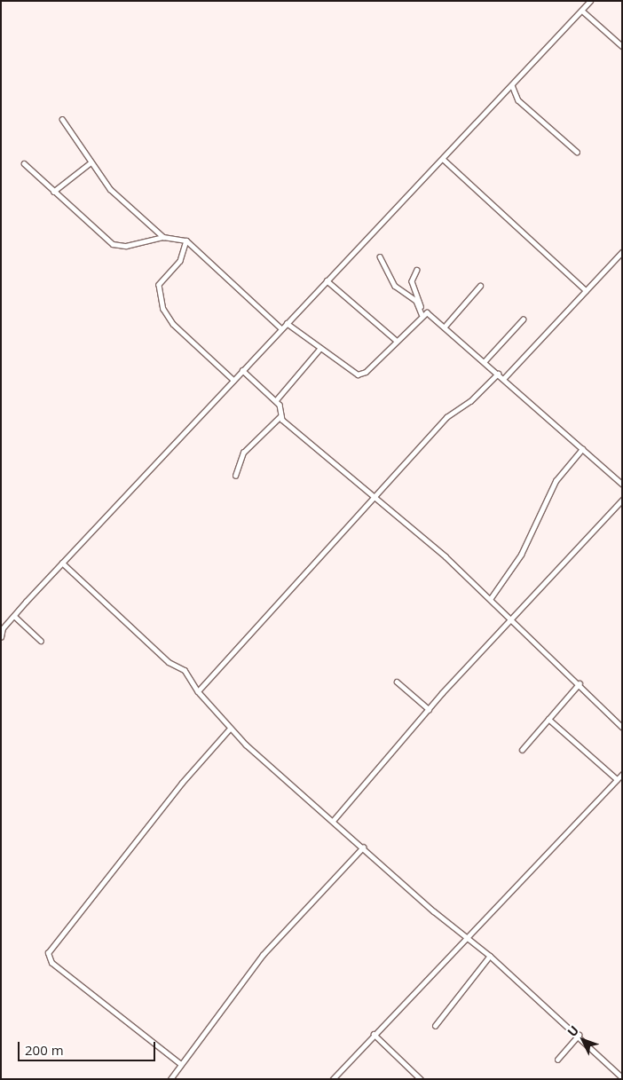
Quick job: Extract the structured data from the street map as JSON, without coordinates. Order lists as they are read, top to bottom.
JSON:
{
  "scale_bar": "200 m",
  "north": "top left"
}
